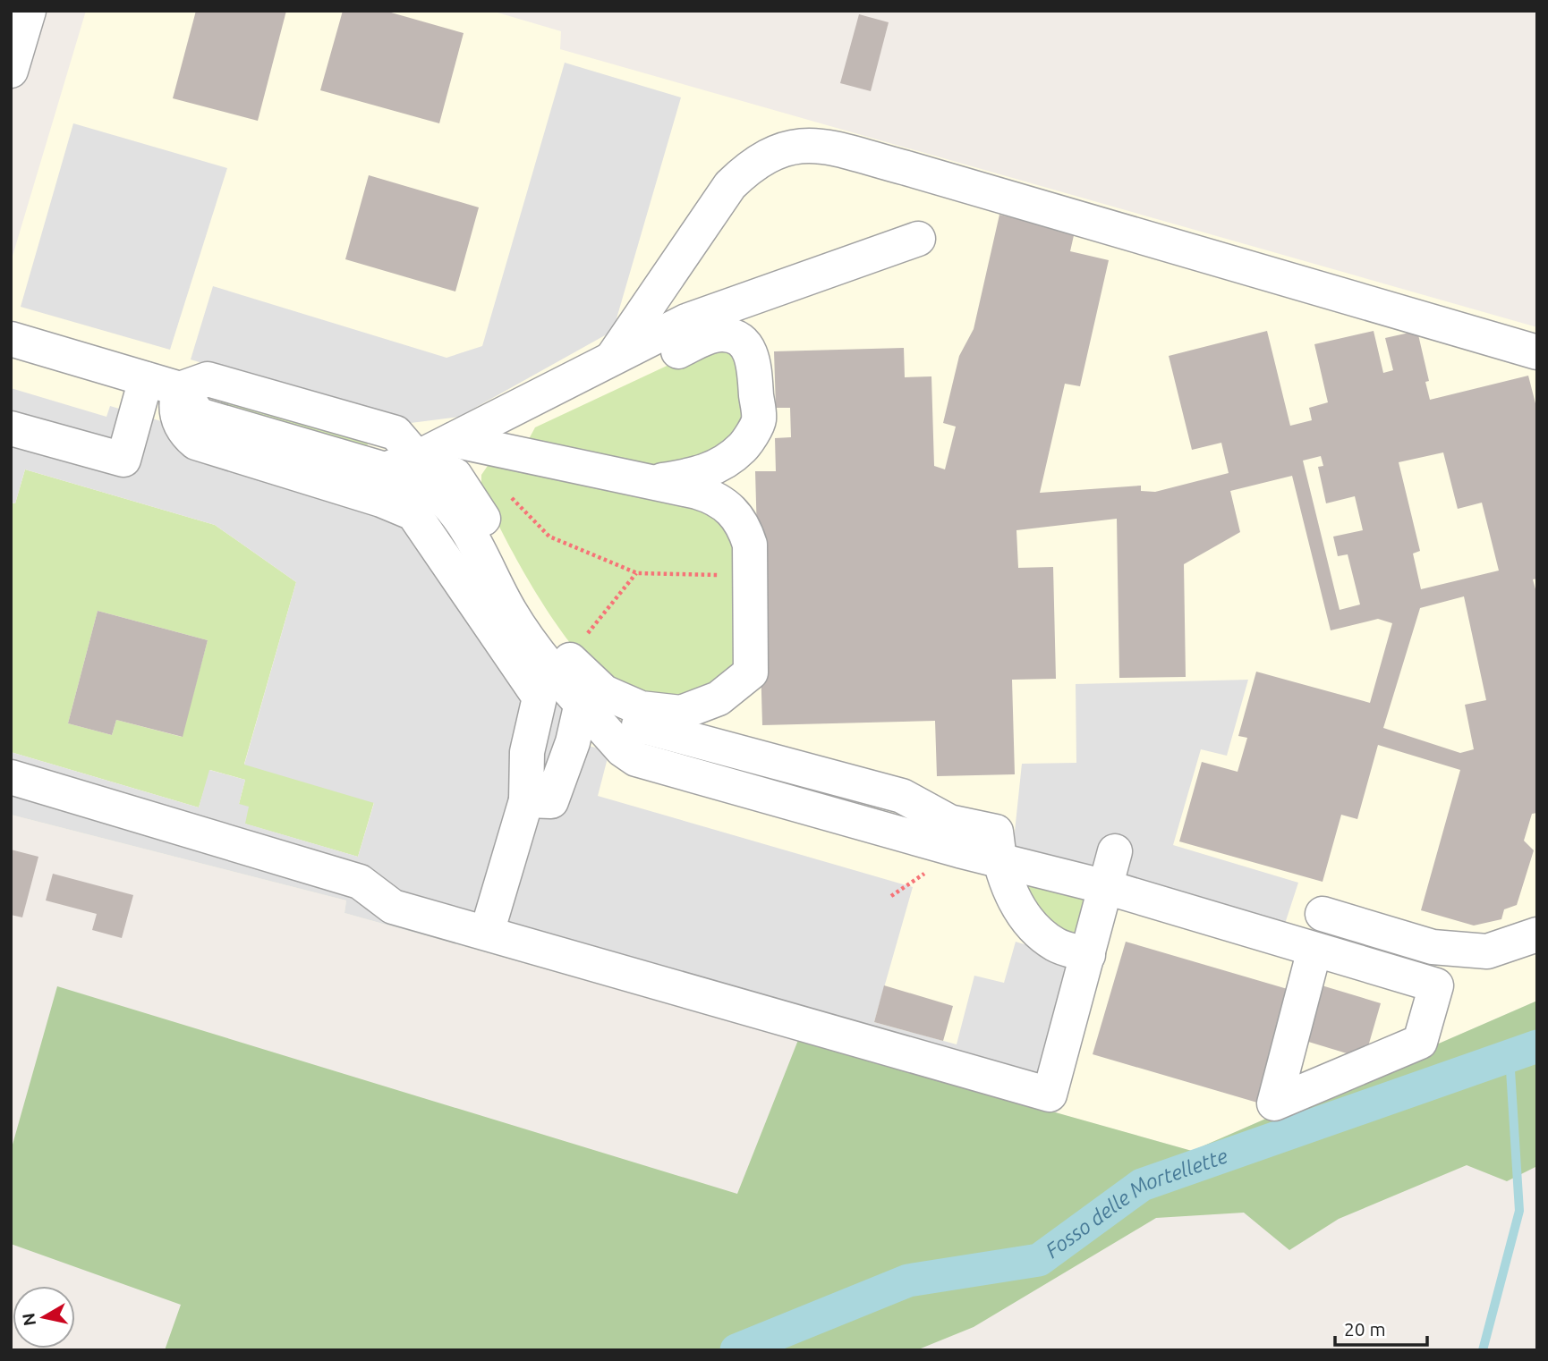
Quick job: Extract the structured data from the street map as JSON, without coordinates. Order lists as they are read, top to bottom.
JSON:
{
  "water": ["Fosso delle Mortellette"],
  "scale_bar": "20 m",
  "north": "left"
}
